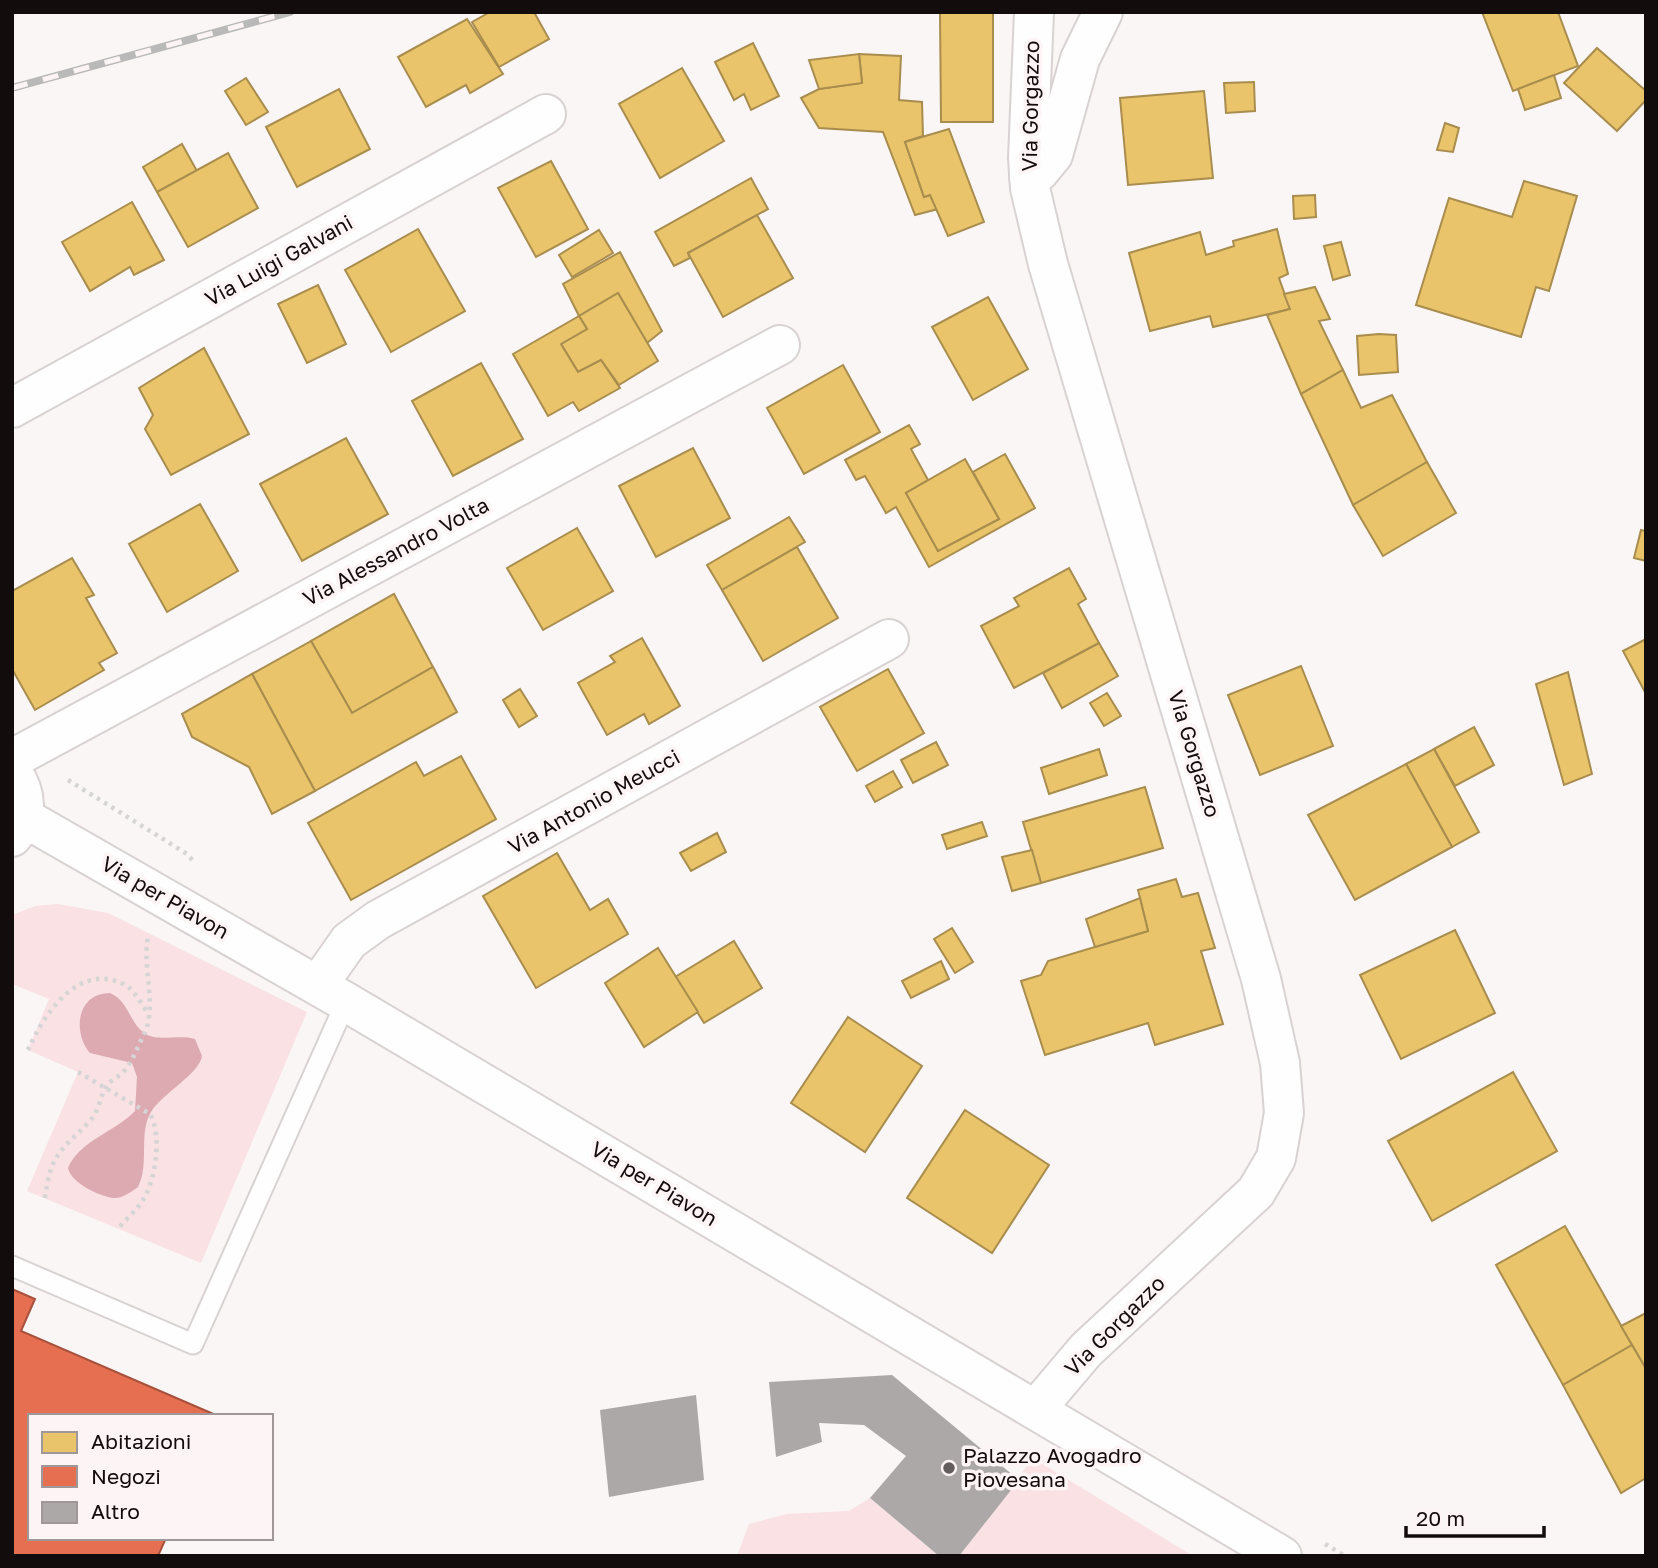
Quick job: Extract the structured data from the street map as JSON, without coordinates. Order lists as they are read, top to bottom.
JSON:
{
  "streets": {
    "street": [
      "Via Gorgazzo",
      "Via Luigi Galvani",
      "Via Alessandro Volta",
      "Via Antonio Meucci",
      "Via per Piavon"
    ]
  },
  "crossings": [
    ["Via Gorgazzo", "Via per Piavon"],
    ["Via Antonio Meucci", "Via per Piavon"]
  ],
  "places": ["Palazzo Avogadro Piovesana"],
  "legend": ["Abitazioni", "Negozi", "Altro"],
  "scale_bar": "20 m"
}
